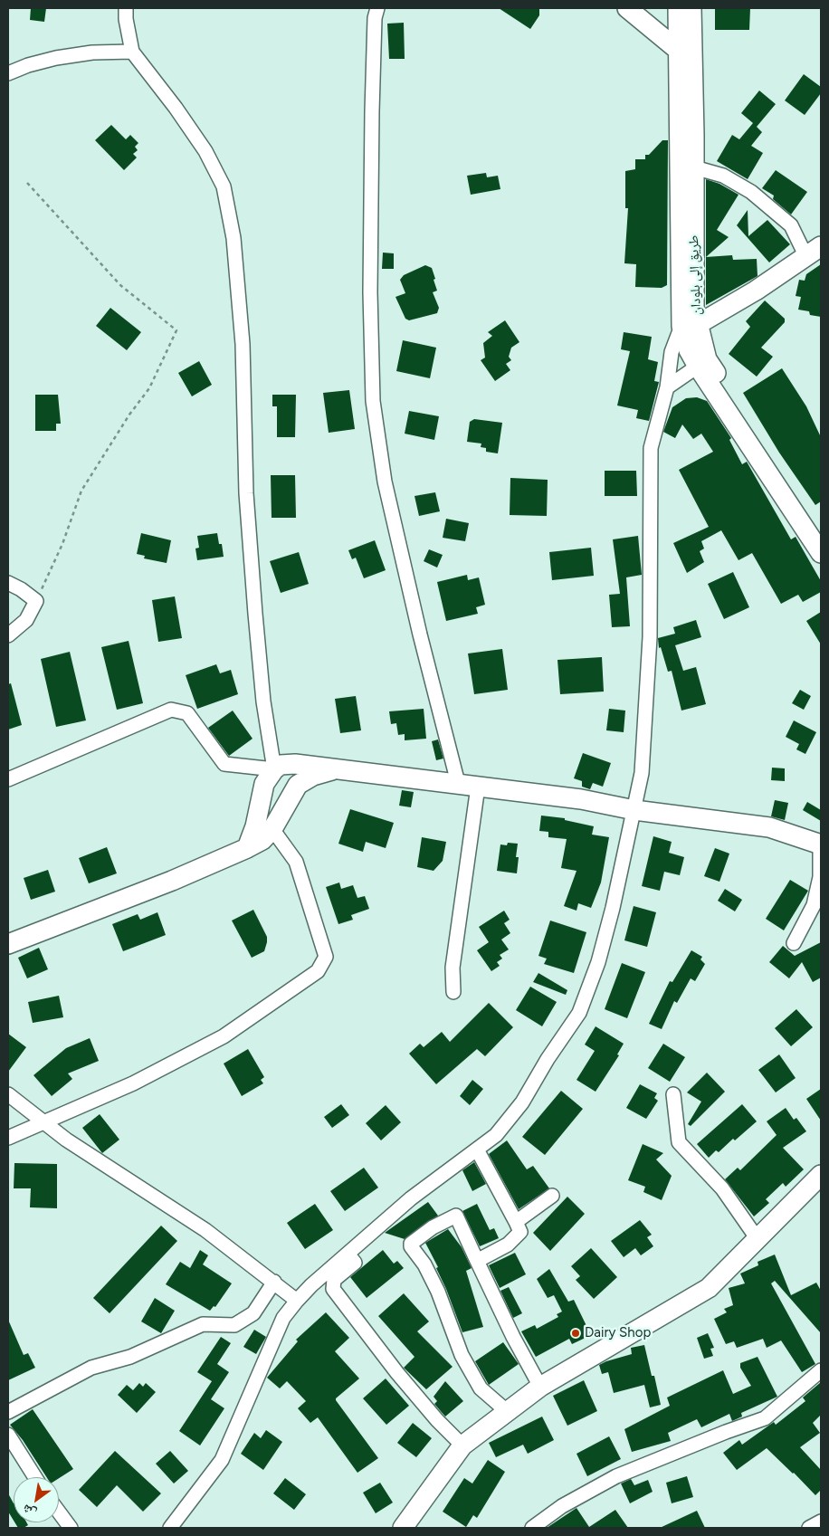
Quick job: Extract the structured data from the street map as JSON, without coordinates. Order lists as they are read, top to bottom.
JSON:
{
  "streets": {
    "main road": ["طريق إلى بلودان"]
  },
  "places": ["Dairy Shop"],
  "north": "bottom left"
}
